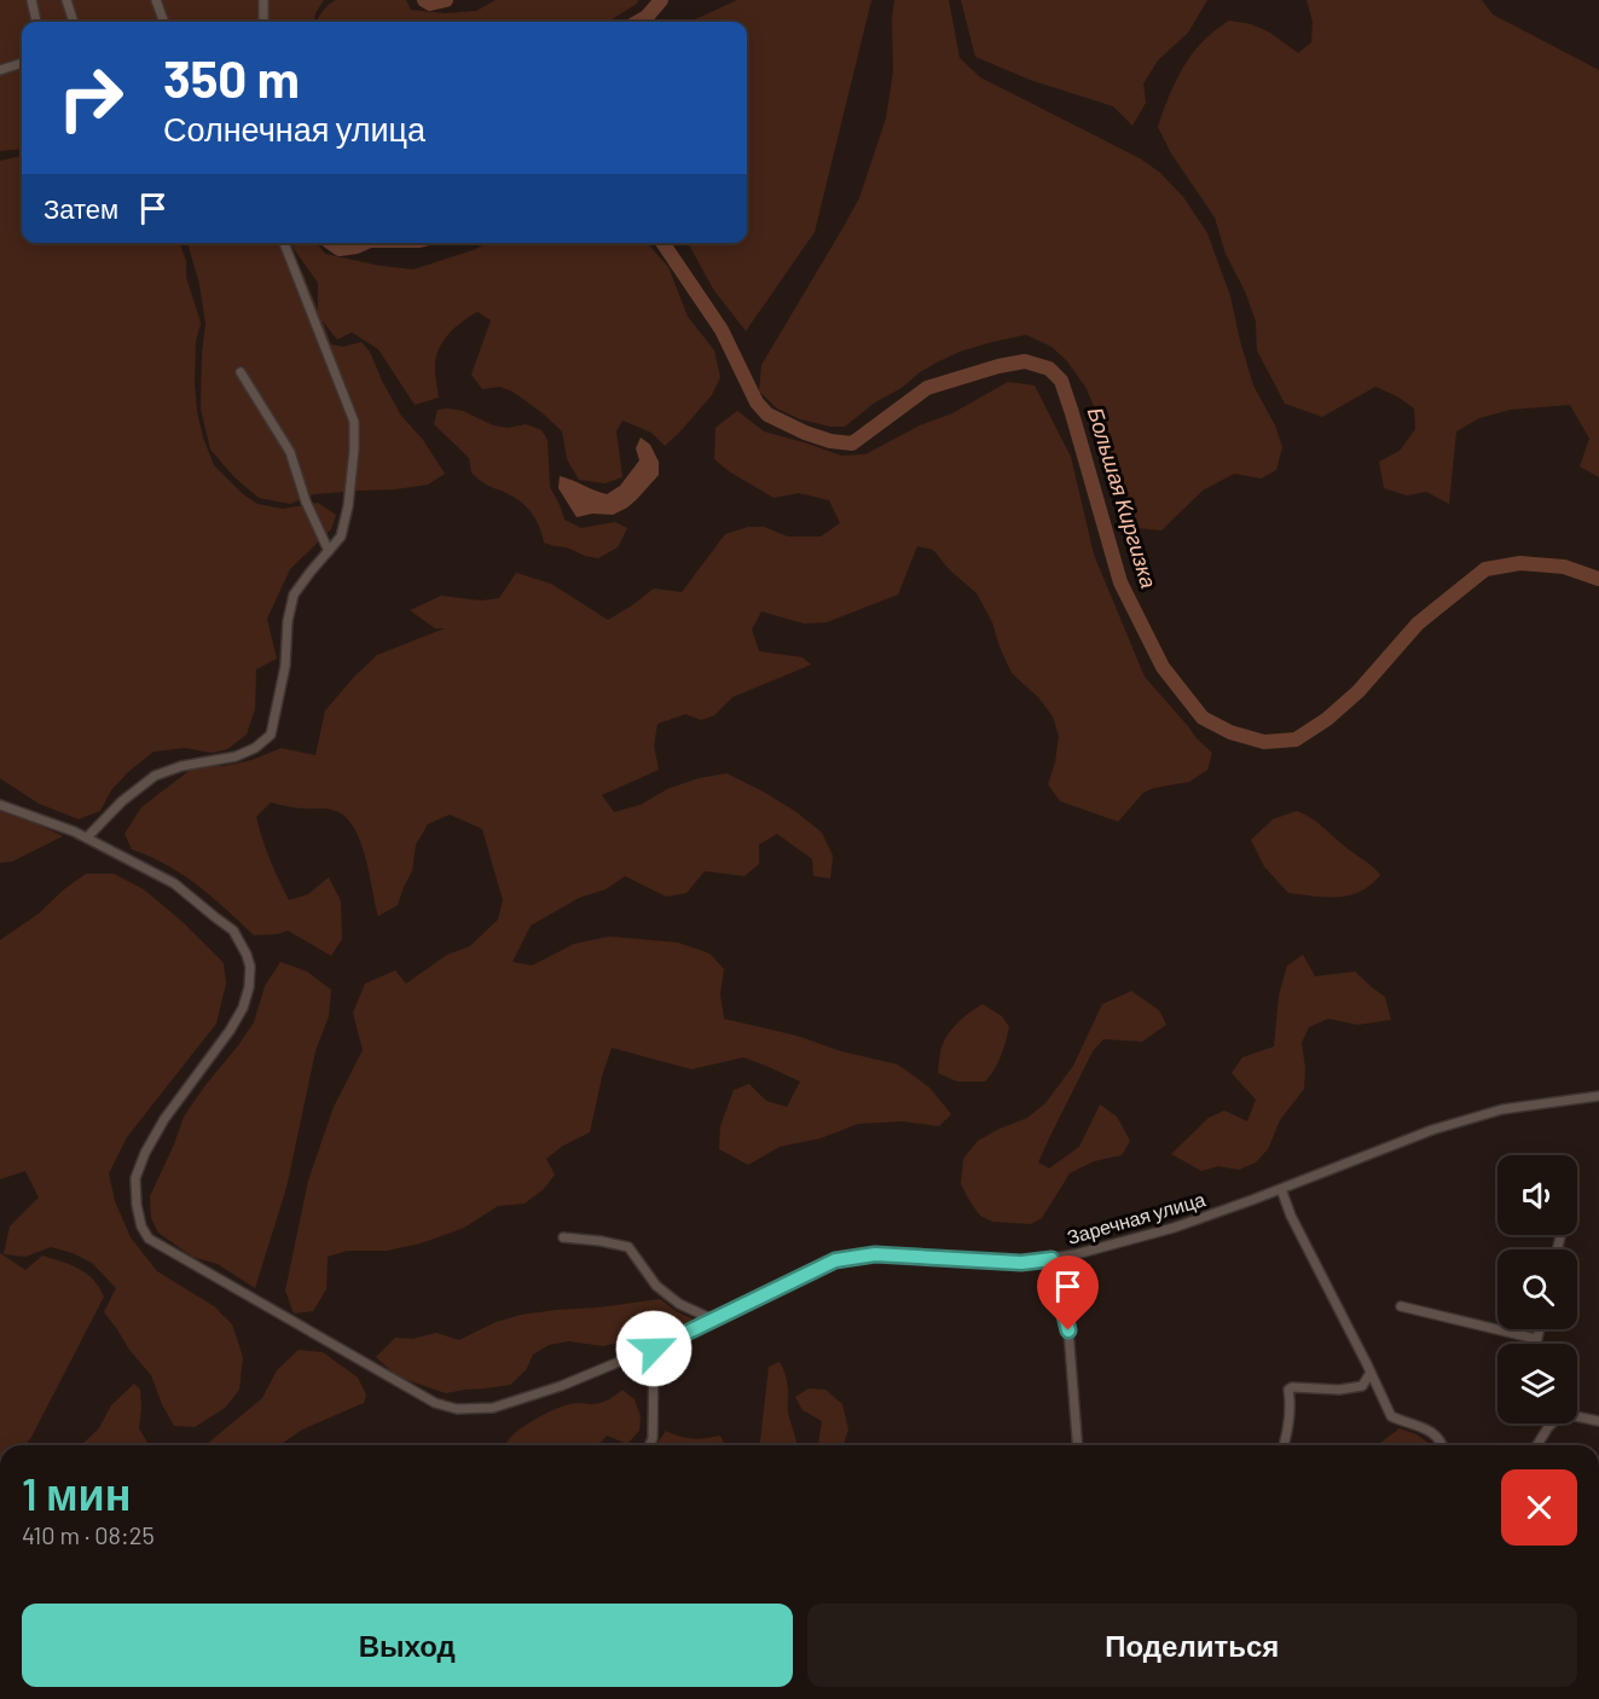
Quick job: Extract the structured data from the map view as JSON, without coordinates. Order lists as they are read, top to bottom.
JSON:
{
  "streets": {
    "street": ["Заречная улица"]
  },
  "water": ["Большая Киргизка"],
  "page": {
    "turn": ["350 m", "Солнечная улица"],
    "then": "Затем",
    "heading": ["1 мин", "410 m · 08:25"],
    "buttons": ["Выход", "Поделиться"]
  }
}
